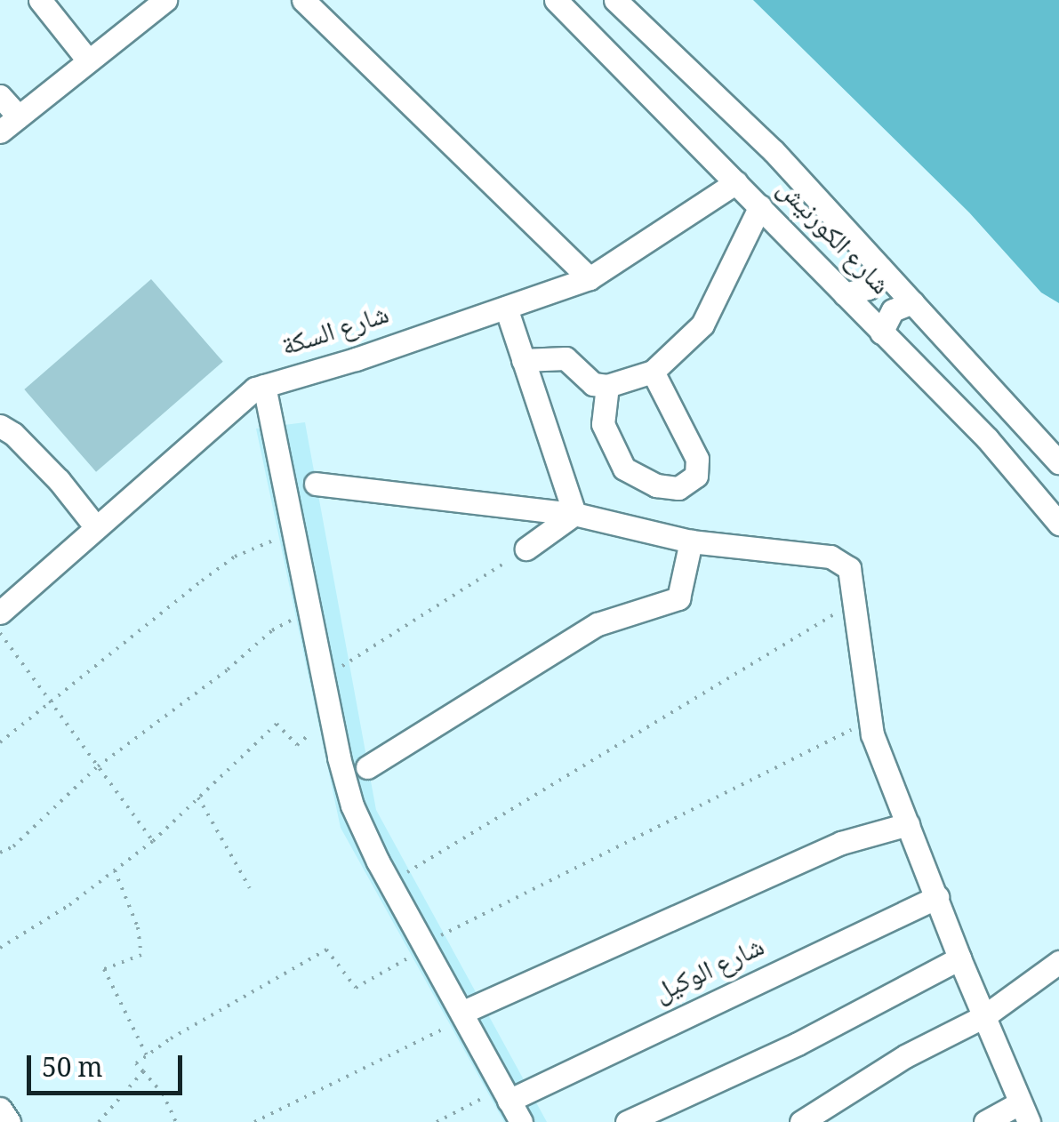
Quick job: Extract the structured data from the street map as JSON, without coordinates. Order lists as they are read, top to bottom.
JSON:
{
  "streets": {
    "street": ["شارع الكورنيش", "شارع السكة", "شارع الوكيل"]
  },
  "crossings": [
    ["شارع الكورنيش", "شارع السكة"]
  ],
  "scale_bar": "50 m"
}
